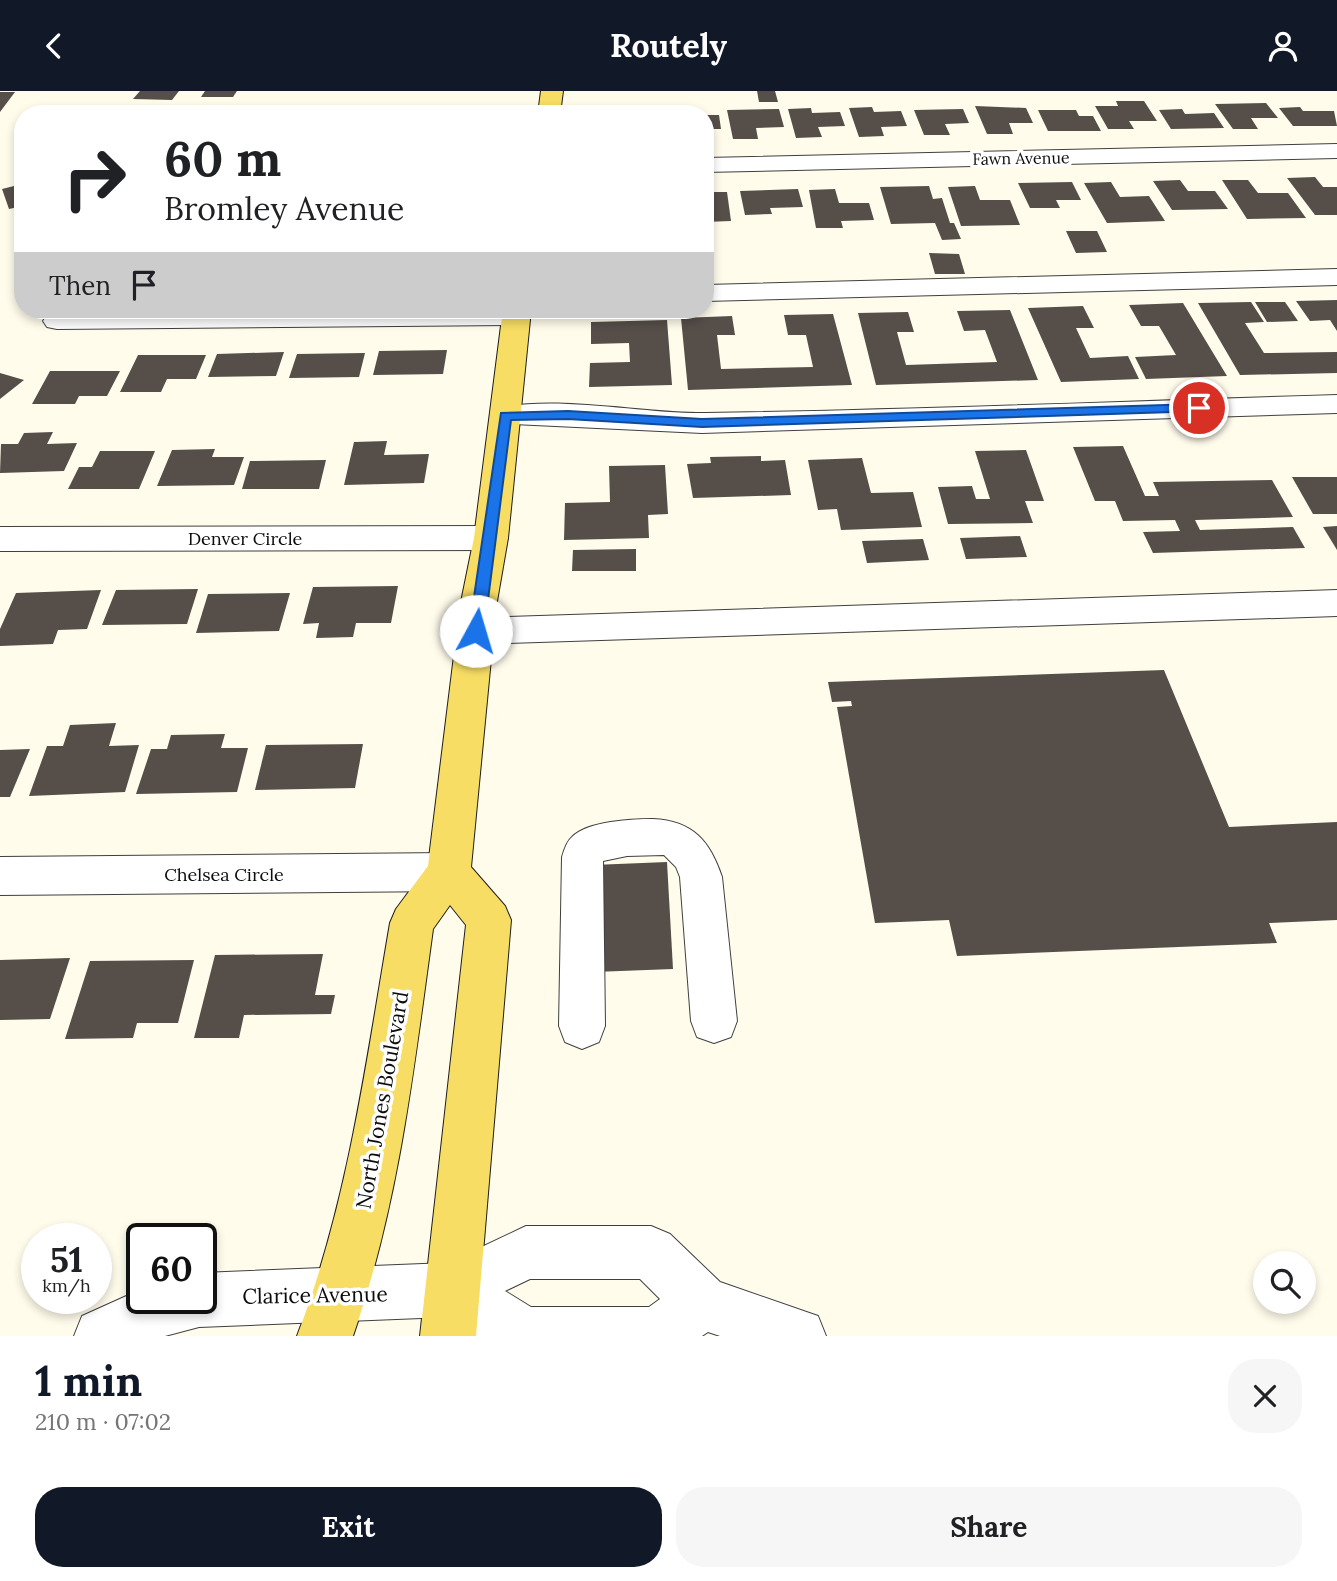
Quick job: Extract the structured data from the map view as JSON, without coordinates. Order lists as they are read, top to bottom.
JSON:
{
  "streets": {
    "main road": ["North Jones Boulevard"],
    "street": [
      "Fawn Avenue",
      "Denver Circle",
      "Chelsea Circle",
      "Clarice Avenue"
    ]
  },
  "crossings": [
    ["Denver Circle", "North Jones Boulevard"],
    ["Chelsea Circle", "North Jones Boulevard"],
    ["North Jones Boulevard", "Clarice Avenue"]
  ],
  "page": {
    "header": "Routely",
    "turn": ["60 m", "Bromley Avenue"],
    "then": "Then",
    "speed": "51 km/h",
    "limit": "60",
    "heading": ["1 min", "210 m · 07:02"],
    "buttons": ["Exit", "Share"]
  }
}
